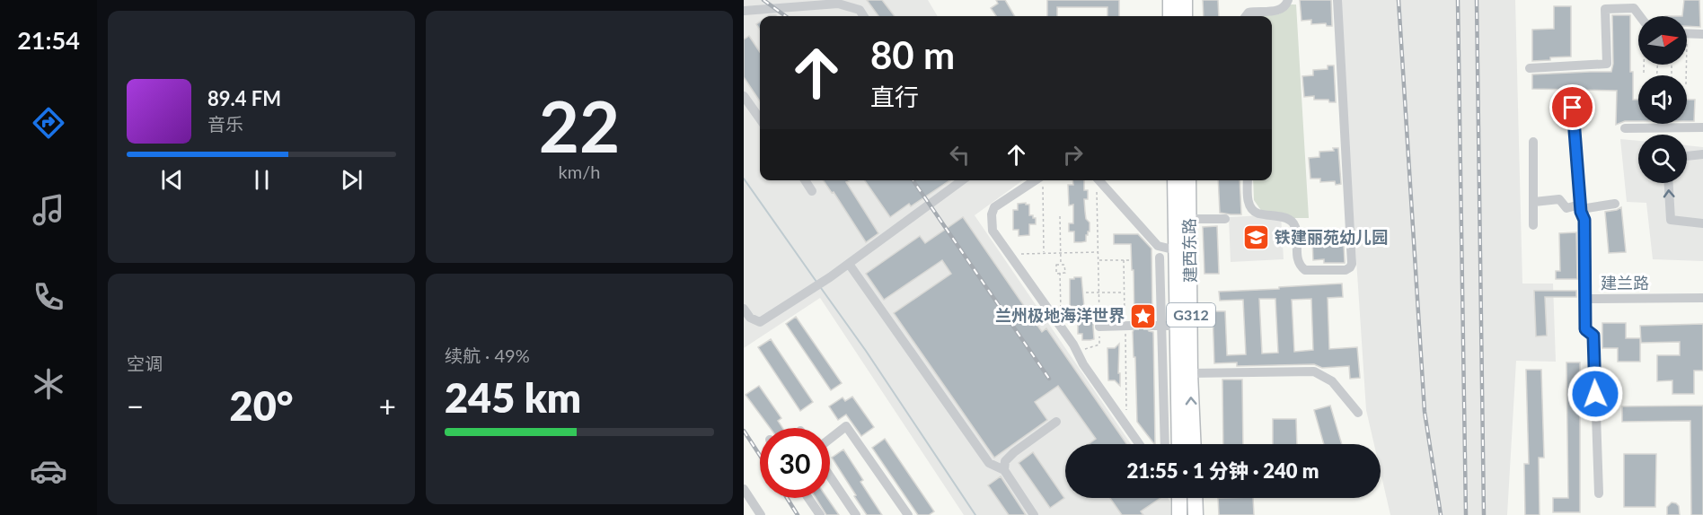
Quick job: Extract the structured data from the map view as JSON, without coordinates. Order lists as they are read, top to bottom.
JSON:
{
  "streets": {
    "highway": ["建西东路", "G312"],
    "street": ["建兰路"]
  },
  "places": {
    "school or university": ["铁建丽苑幼儿园"],
    "place": ["兰州极地海洋世界"]
  },
  "north": "right",
  "page": {
    "tabs": "21:54",
    "tile": [
      ["22", "km/h"],
      "空调",
      ["续航 · 49%", "245 km"]
    ],
    "turn": ["80 m", "直行"],
    "song": ["89.4 FM", "音乐"],
    "heat": ["−", "20°", "+"],
    "limit": "30",
    "trip": "21:55 · 1 分钟 · 240 m"
  }
}
